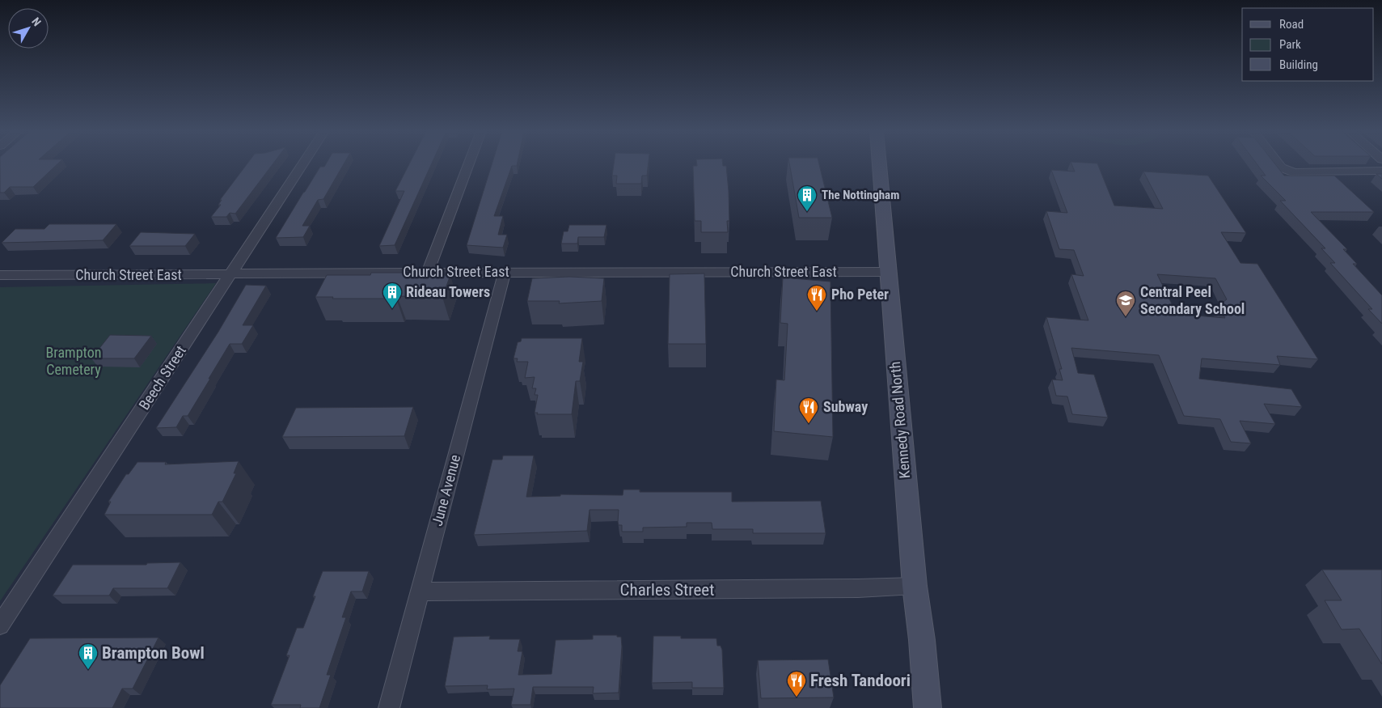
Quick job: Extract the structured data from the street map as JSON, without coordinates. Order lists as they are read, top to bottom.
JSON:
{
  "streets": {
    "main road": ["Kennedy Road North"],
    "street": [
      "Church Street East",
      "Beech Street",
      "June Avenue",
      "Charles Street"
    ]
  },
  "crossings": [
    ["Church Street East", "Beech Street"],
    ["Church Street East", "Kennedy Road North"],
    ["Church Street East", "June Avenue"],
    ["Kennedy Road North", "Charles Street"],
    ["June Avenue", "Charles Street"]
  ],
  "parks": ["Brampton Cemetery"],
  "places": {
    "building": ["The Nottingham", "Rideau Towers", "Brampton Bowl"],
    "restaurant": ["Pho Peter", "Subway", "Fresh Tandoori"],
    "school or university": ["Central Peel Secondary School"]
  },
  "legend": ["Road", "Park", "Building"],
  "north": "top right"
}
